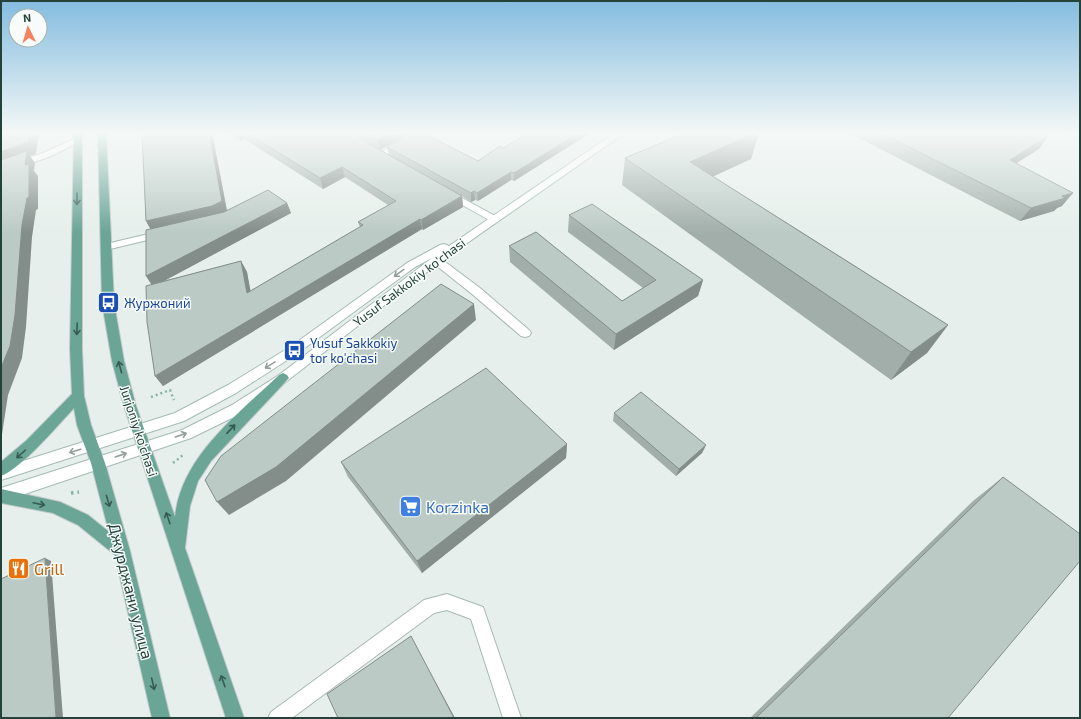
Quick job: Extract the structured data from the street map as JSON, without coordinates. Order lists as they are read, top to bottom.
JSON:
{
  "streets": {
    "main road": ["Yusuf Sakkokiy ko'chasi", "Jurjoniy ko'chasi", "Джурджани улица"]
  },
  "crossings": [
    ["Yusuf Sakkokiy ko'chasi", "Jurjoniy ko'chasi"],
    ["Yusuf Sakkokiy ko'chasi", "Джурджани улица"]
  ],
  "one_way": ["Джурджани улица"],
  "places": {
    "bus stop": ["Журжоний", "Yusuf Sakkokiy tor ko'chasi"],
    "supermarket": ["Korzinka"],
    "restaurant": ["Grill"]
  },
  "north": "top"
}
